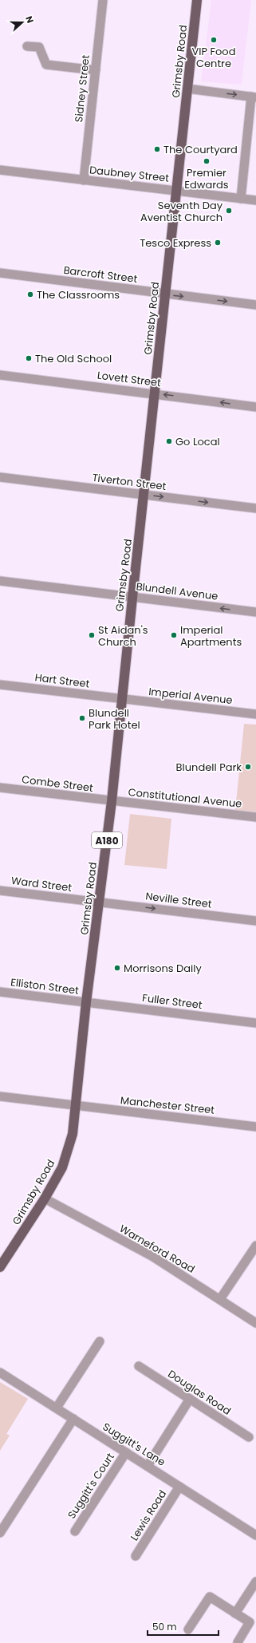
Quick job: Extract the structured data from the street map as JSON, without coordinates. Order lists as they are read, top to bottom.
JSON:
{
  "streets": {
    "main road": ["Grimsby Road", "A180"],
    "street": [
      "Sidney Street",
      "Daubney Street",
      "Barcroft Street",
      "Lovett Street",
      "Tiverton Street",
      "Blundell Avenue",
      "Hart Street",
      "Imperial Avenue",
      "Combe Street",
      "Constitutional Avenue",
      "Ward Street",
      "Neville Street",
      "Elliston Street",
      "Fuller Street",
      "Manchester Street",
      "Warneford Road",
      "Douglas Road",
      "Suggitt's Lane",
      "Suggitt's Court",
      "Lewis Road"
    ]
  },
  "crossings": [
    ["Grimsby Road", "Daubney Street"],
    ["Grimsby Road", "Barcroft Street"],
    ["Grimsby Road", "Lovett Street"],
    ["Grimsby Road", "Tiverton Street"],
    ["Grimsby Road", "Blundell Avenue"],
    ["Grimsby Road", "Hart Street"],
    ["Grimsby Road", "Imperial Avenue"],
    ["Grimsby Road", "Combe Street"],
    ["Grimsby Road", "Constitutional Avenue"],
    ["Grimsby Road", "Ward Street"],
    ["Grimsby Road", "Neville Street"],
    ["Grimsby Road", "Elliston Street"],
    ["Grimsby Road", "Fuller Street"],
    ["Grimsby Road", "Manchester Street"],
    ["Grimsby Road", "Warneford Road"],
    ["Sidney Street", "Daubney Street"],
    ["Hart Street", "Imperial Avenue"],
    ["Combe Street", "Constitutional Avenue"],
    ["Ward Street", "Neville Street"],
    ["Elliston Street", "Fuller Street"],
    ["Suggitt's Lane", "Suggitt's Court"],
    ["Suggitt's Lane", "Lewis Road"]
  ],
  "one_way": [
    "Barcroft Street",
    "Lovett Street",
    "Tiverton Street",
    "Blundell Avenue",
    "Neville Street"
  ],
  "places": [
    "VIP Food Centre",
    "The Courtyard",
    "Premier Edwards",
    "Seventh Day Aventist Church",
    "Tesco Express",
    "The Classrooms",
    "The Old School",
    "Go Local",
    "St Aidan's Church",
    "Imperial Apartments",
    "Blundell Park Hotel",
    "Blundell Park",
    "Morrisons Daily"
  ],
  "scale_bar": "50 m",
  "north": "right"
}
